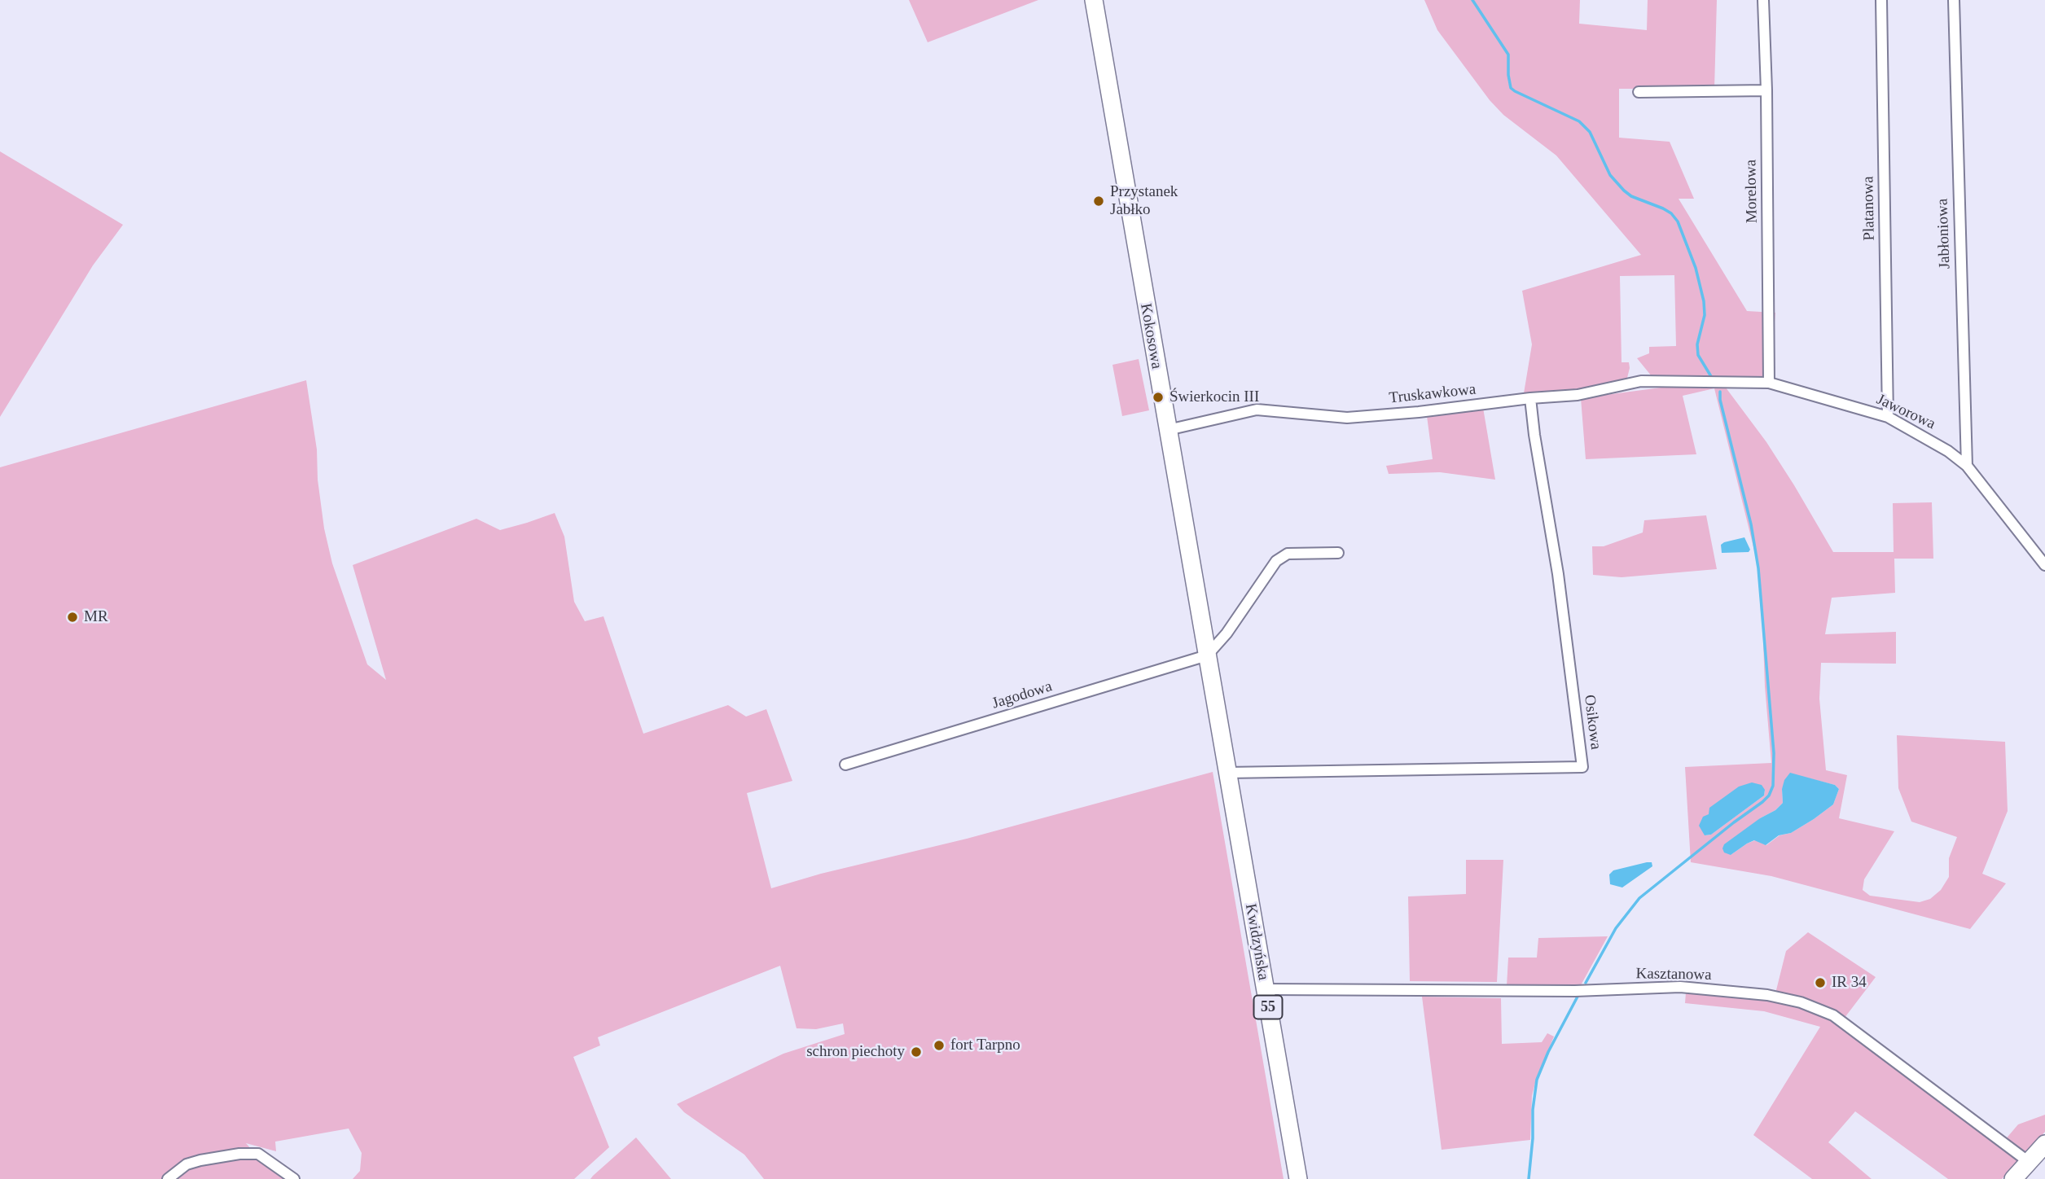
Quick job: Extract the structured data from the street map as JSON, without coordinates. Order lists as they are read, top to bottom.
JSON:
{
  "streets": {
    "main road": ["Kokosowa", "Kwidzyńska", "55"],
    "street": [
      "Morelowa",
      "Platanowa",
      "Jabłoniowa",
      "Truskawkowa",
      "Jaworowa",
      "Jagodowa",
      "Osikowa",
      "Kasztanowa"
    ]
  },
  "crossings": [
    ["Morelowa", "Jaworowa"],
    ["Platanowa", "Jaworowa"],
    ["Jabłoniowa", "Jaworowa"],
    ["Kokosowa", "Truskawkowa"],
    ["Kokosowa", "Jagodowa"],
    ["Kokosowa", "Osikowa"],
    ["Kokosowa", "Kwidzyńska"],
    ["Truskawkowa", "Jaworowa"],
    ["Truskawkowa", "Osikowa"],
    ["Osikowa", "Kwidzyńska"],
    ["Kwidzyńska", "Kasztanowa"]
  ],
  "places": [
    "Przystanek Jabłko",
    "Świerkocin III",
    "MR",
    "IR 34",
    "fort Tarpno",
    "schron piechoty"
  ]
}
